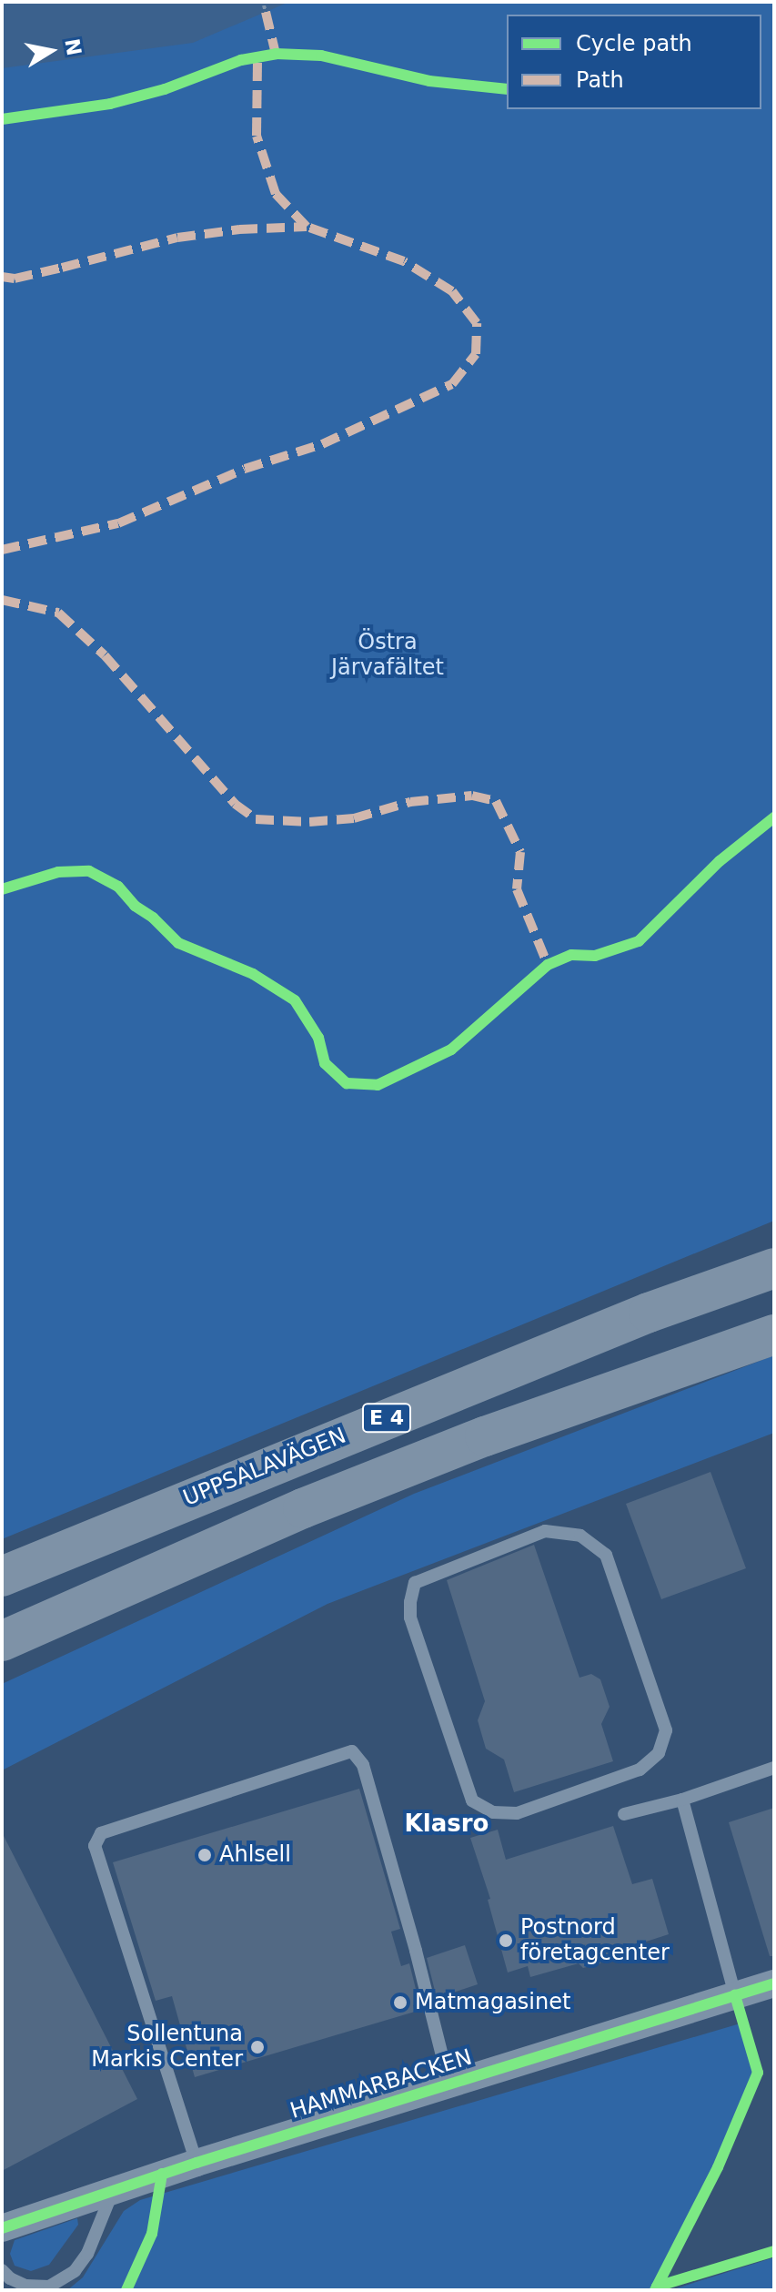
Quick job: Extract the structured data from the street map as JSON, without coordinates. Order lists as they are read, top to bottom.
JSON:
{
  "streets": {
    "highway": ["E 4", "UPPSALAVÄGEN"],
    "street": ["HAMMARBACKEN"]
  },
  "districts": ["Klasro"],
  "parks": ["Östra Järvafältet"],
  "places": [
    "Ahlsell",
    "Postnord företagcenter",
    "Matmagasinet",
    "Sollentuna Markis Center"
  ],
  "legend": ["Cycle path", "Path"],
  "north": "right"
}
